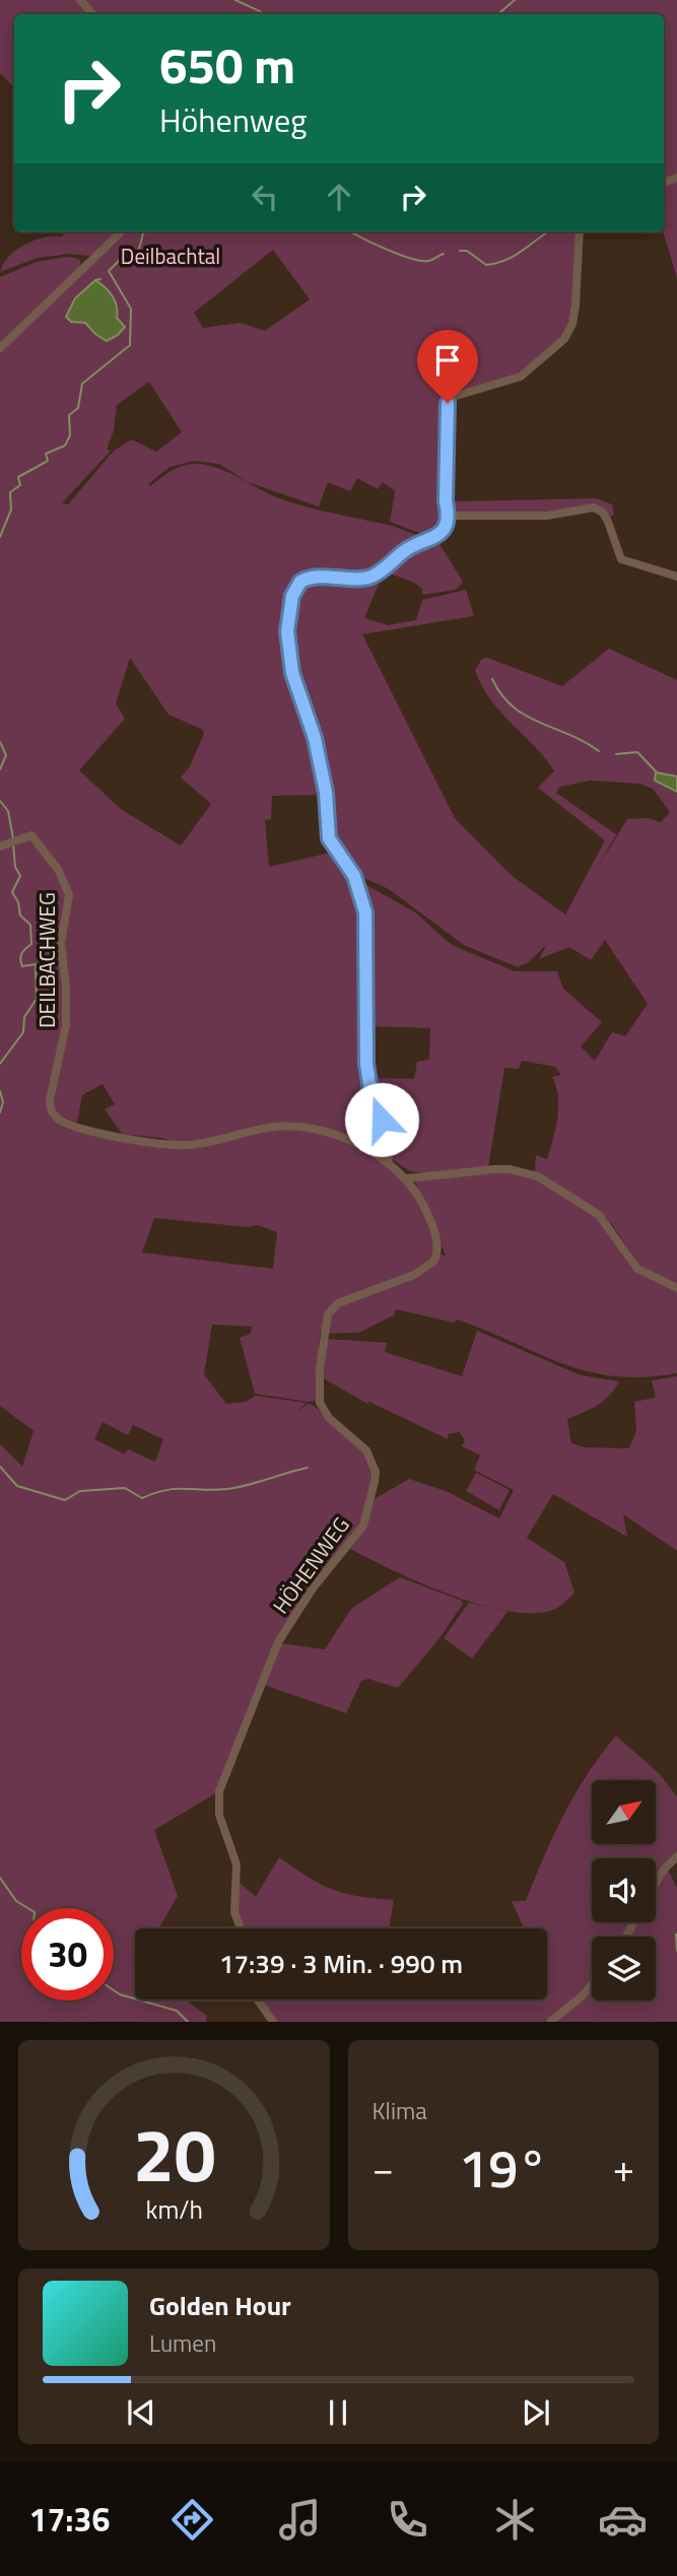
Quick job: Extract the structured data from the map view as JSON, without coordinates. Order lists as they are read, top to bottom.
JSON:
{
  "streets": {
    "street": ["DEILBACHWEG", "HÖHENWEG"]
  },
  "crossings": [
    ["DEILBACHWEG", "HÖHENWEG"]
  ],
  "parks": ["Deilbachtal"],
  "north": "top right",
  "page": {
    "turn": ["650 m", "Höhenweg"],
    "limit": "30",
    "trip": "17:39 · 3 Min. · 990 m",
    "tile": "Klima",
    "heat": ["−", "19°", "+"],
    "song": ["Golden Hour", "Lumen"],
    "tabs": "17:36",
    "gauge": ["20", "km/h"]
  }
}
